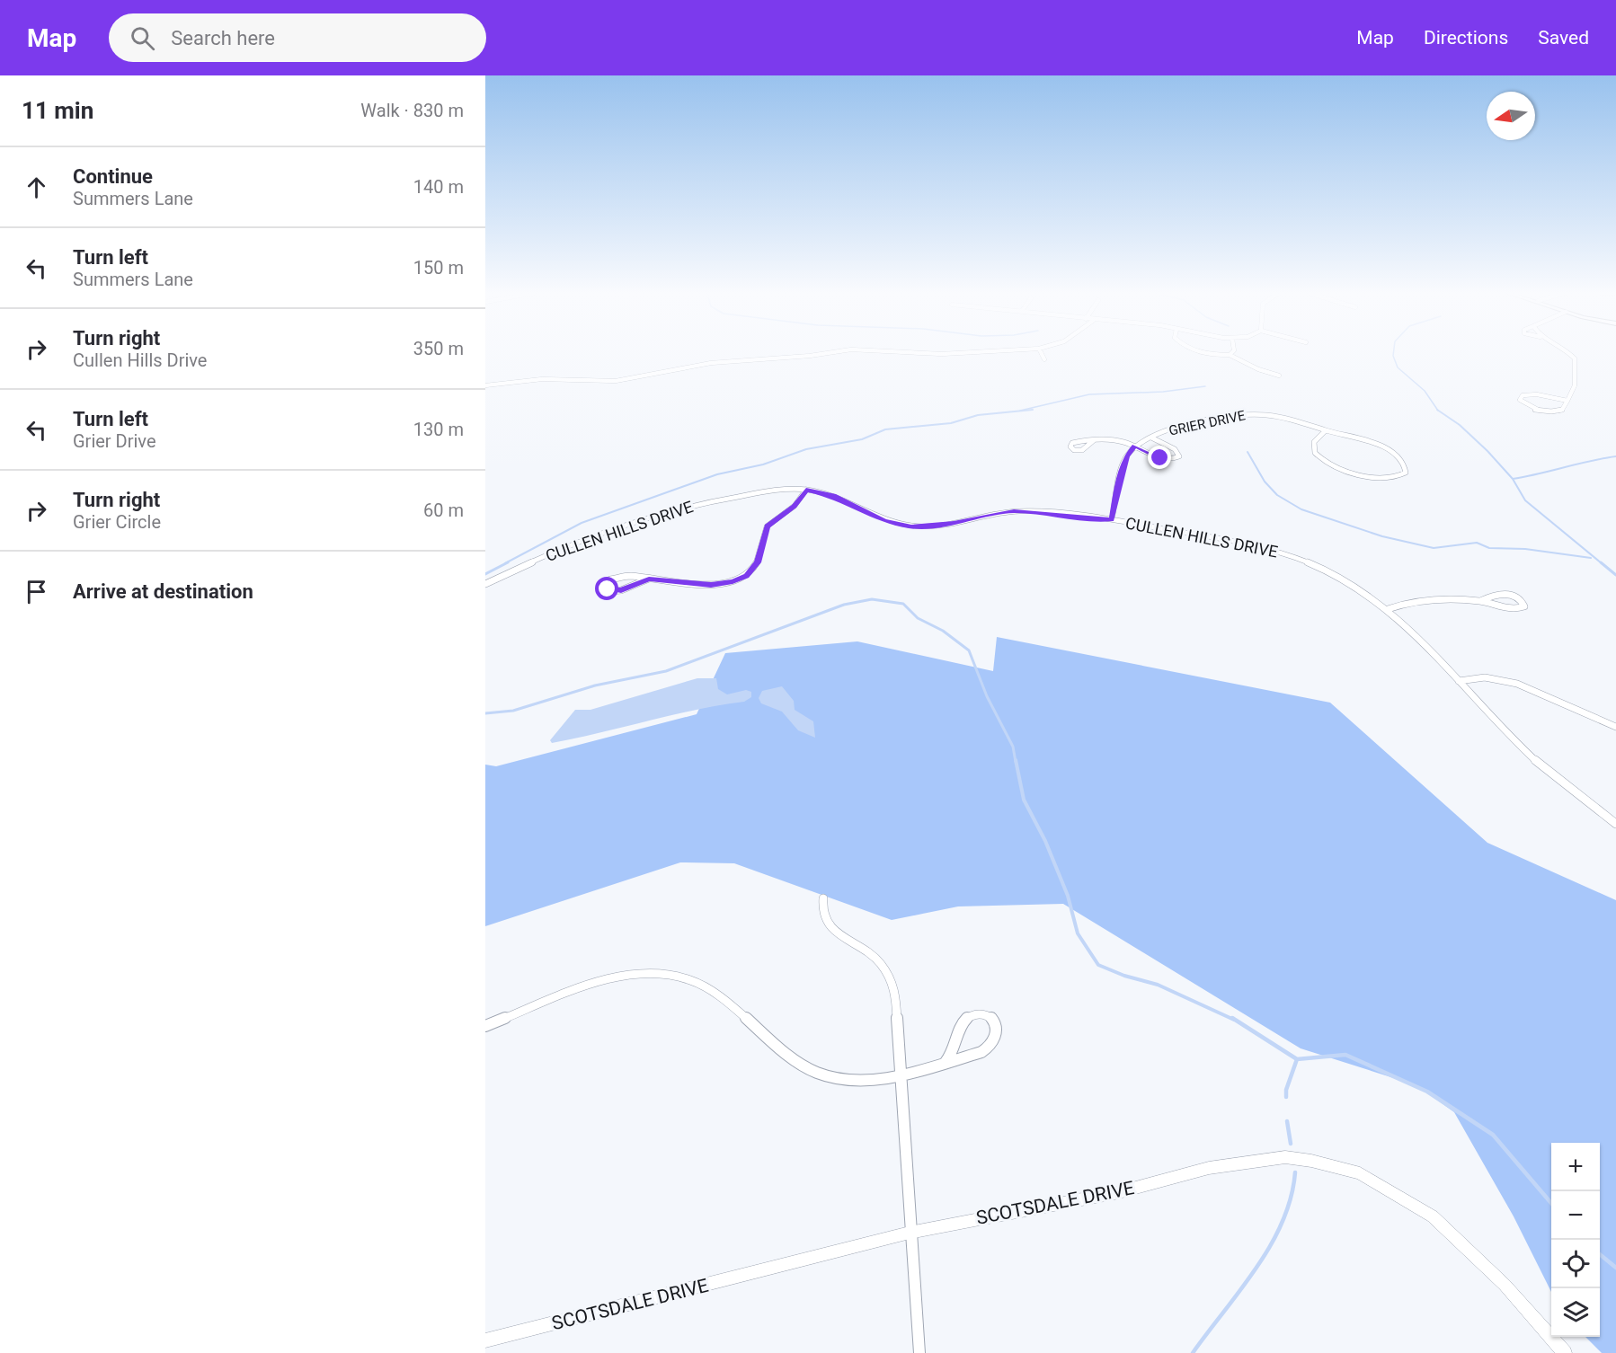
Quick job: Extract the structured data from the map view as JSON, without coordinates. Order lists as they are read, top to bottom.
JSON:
{
  "streets": {
    "street": ["GRIER DRIVE", "CULLEN HILLS DRIVE", "SCOTSDALE DRIVE"]
  },
  "north": "left",
  "page": {
    "header": "Map",
    "search": "Search here",
    "nav": ["Map", "Directions", "Saved"],
    "heading": ["11 min", "Walk · 830 m"],
    "list": [
      ["Continue", "Summers Lane", "140 m"],
      ["Turn left", "Summers Lane", "150 m"],
      ["Turn right", "Cullen Hills Drive", "350 m"],
      ["Turn left", "Grier Drive", "130 m"],
      ["Turn right", "Grier Circle", "60 m"],
      "Arrive at destination"
    ],
    "map_buttons": ["+", "−"]
  }
}
